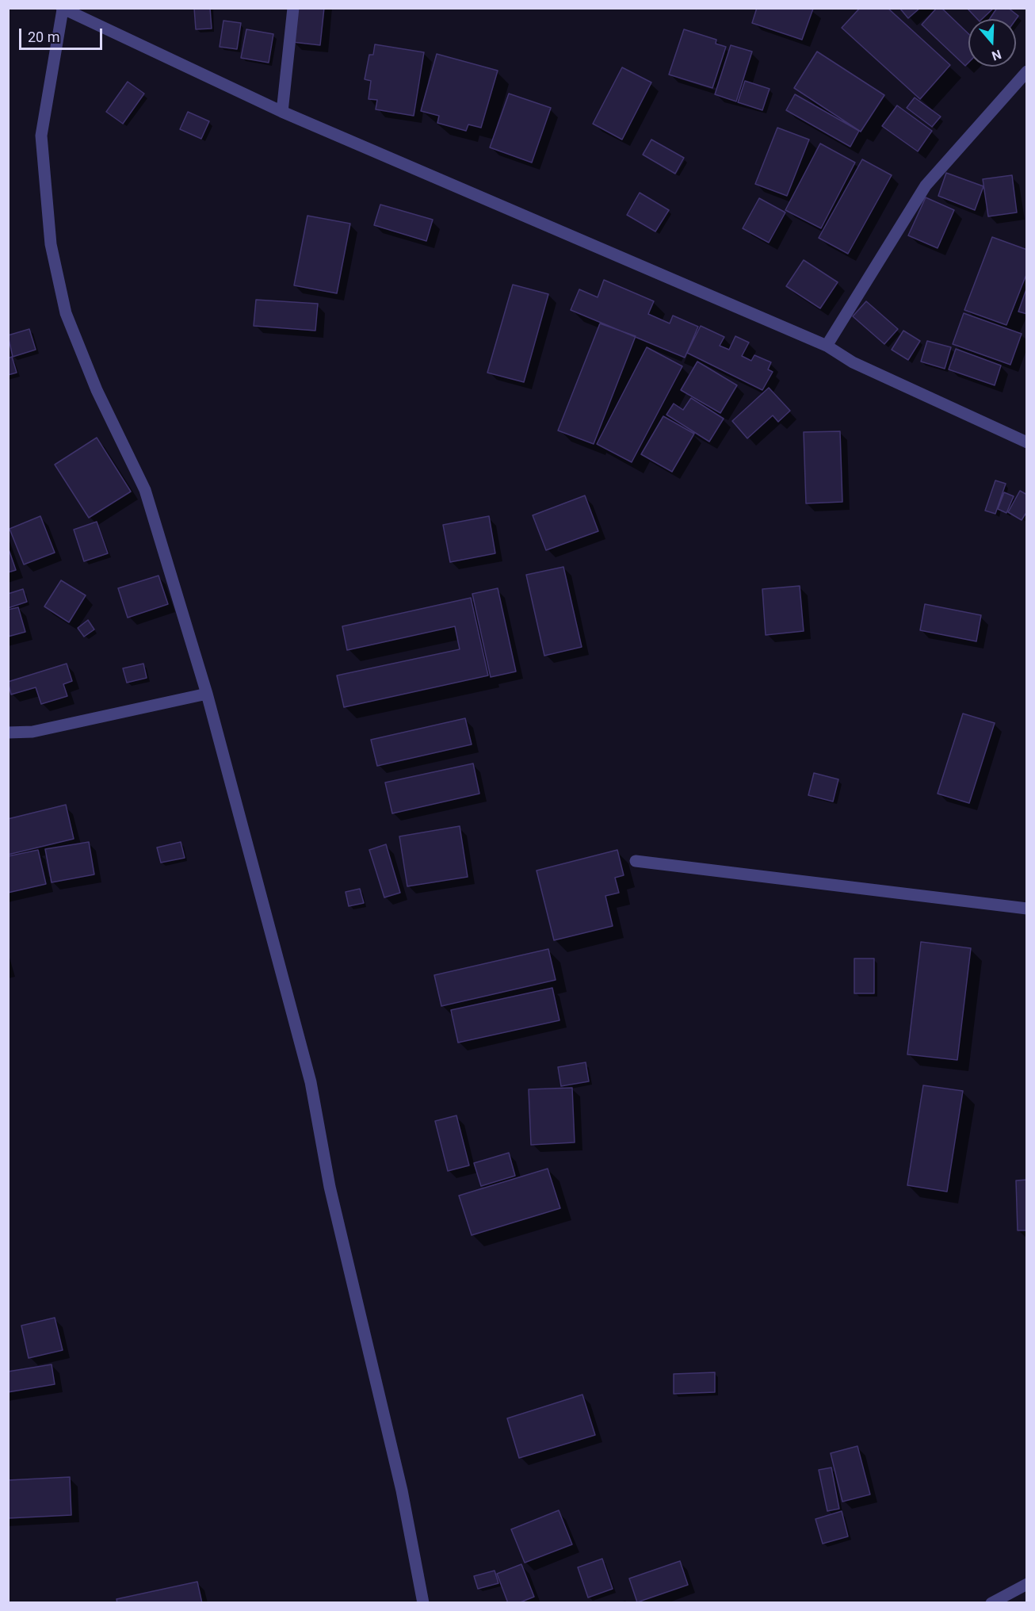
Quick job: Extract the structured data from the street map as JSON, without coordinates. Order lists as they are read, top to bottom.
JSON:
{
  "scale_bar": "20 m",
  "north": "bottom"
}
